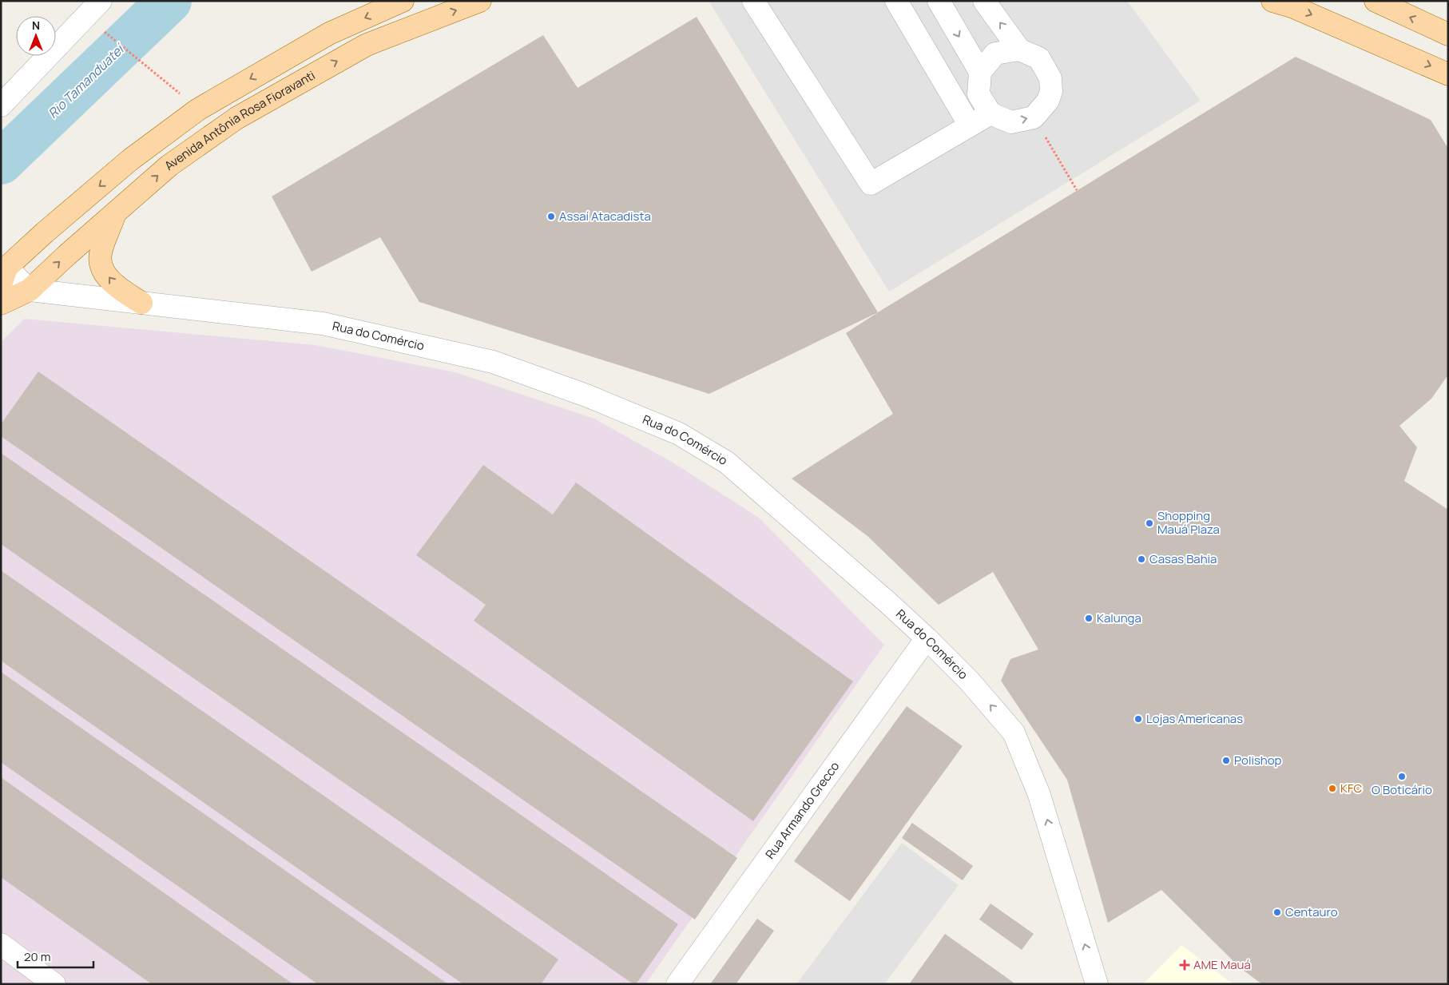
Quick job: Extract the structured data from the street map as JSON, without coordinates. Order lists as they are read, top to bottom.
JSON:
{
  "streets": {
    "main road": ["Avenida Antônia Rosa Fioravanti"],
    "street": ["Rua do Comércio", "Rua Armando Grecco"]
  },
  "crossings": [
    ["Avenida Antônia Rosa Fioravanti", "Rua do Comércio"],
    ["Rua do Comércio", "Rua Armando Grecco"]
  ],
  "water": ["Rio Tamanduateí"],
  "places": {
    "other": [
      "Assaí Atacadista",
      "Shopping Mauá Plaza",
      "Casas Bahia",
      "Kalunga",
      "Lojas Americanas",
      "Polishop",
      "O Boticário",
      "KFC",
      "Centauro"
    ],
    "health": ["AME Mauá"]
  },
  "scale_bar": "20 m",
  "north": "top"
}
